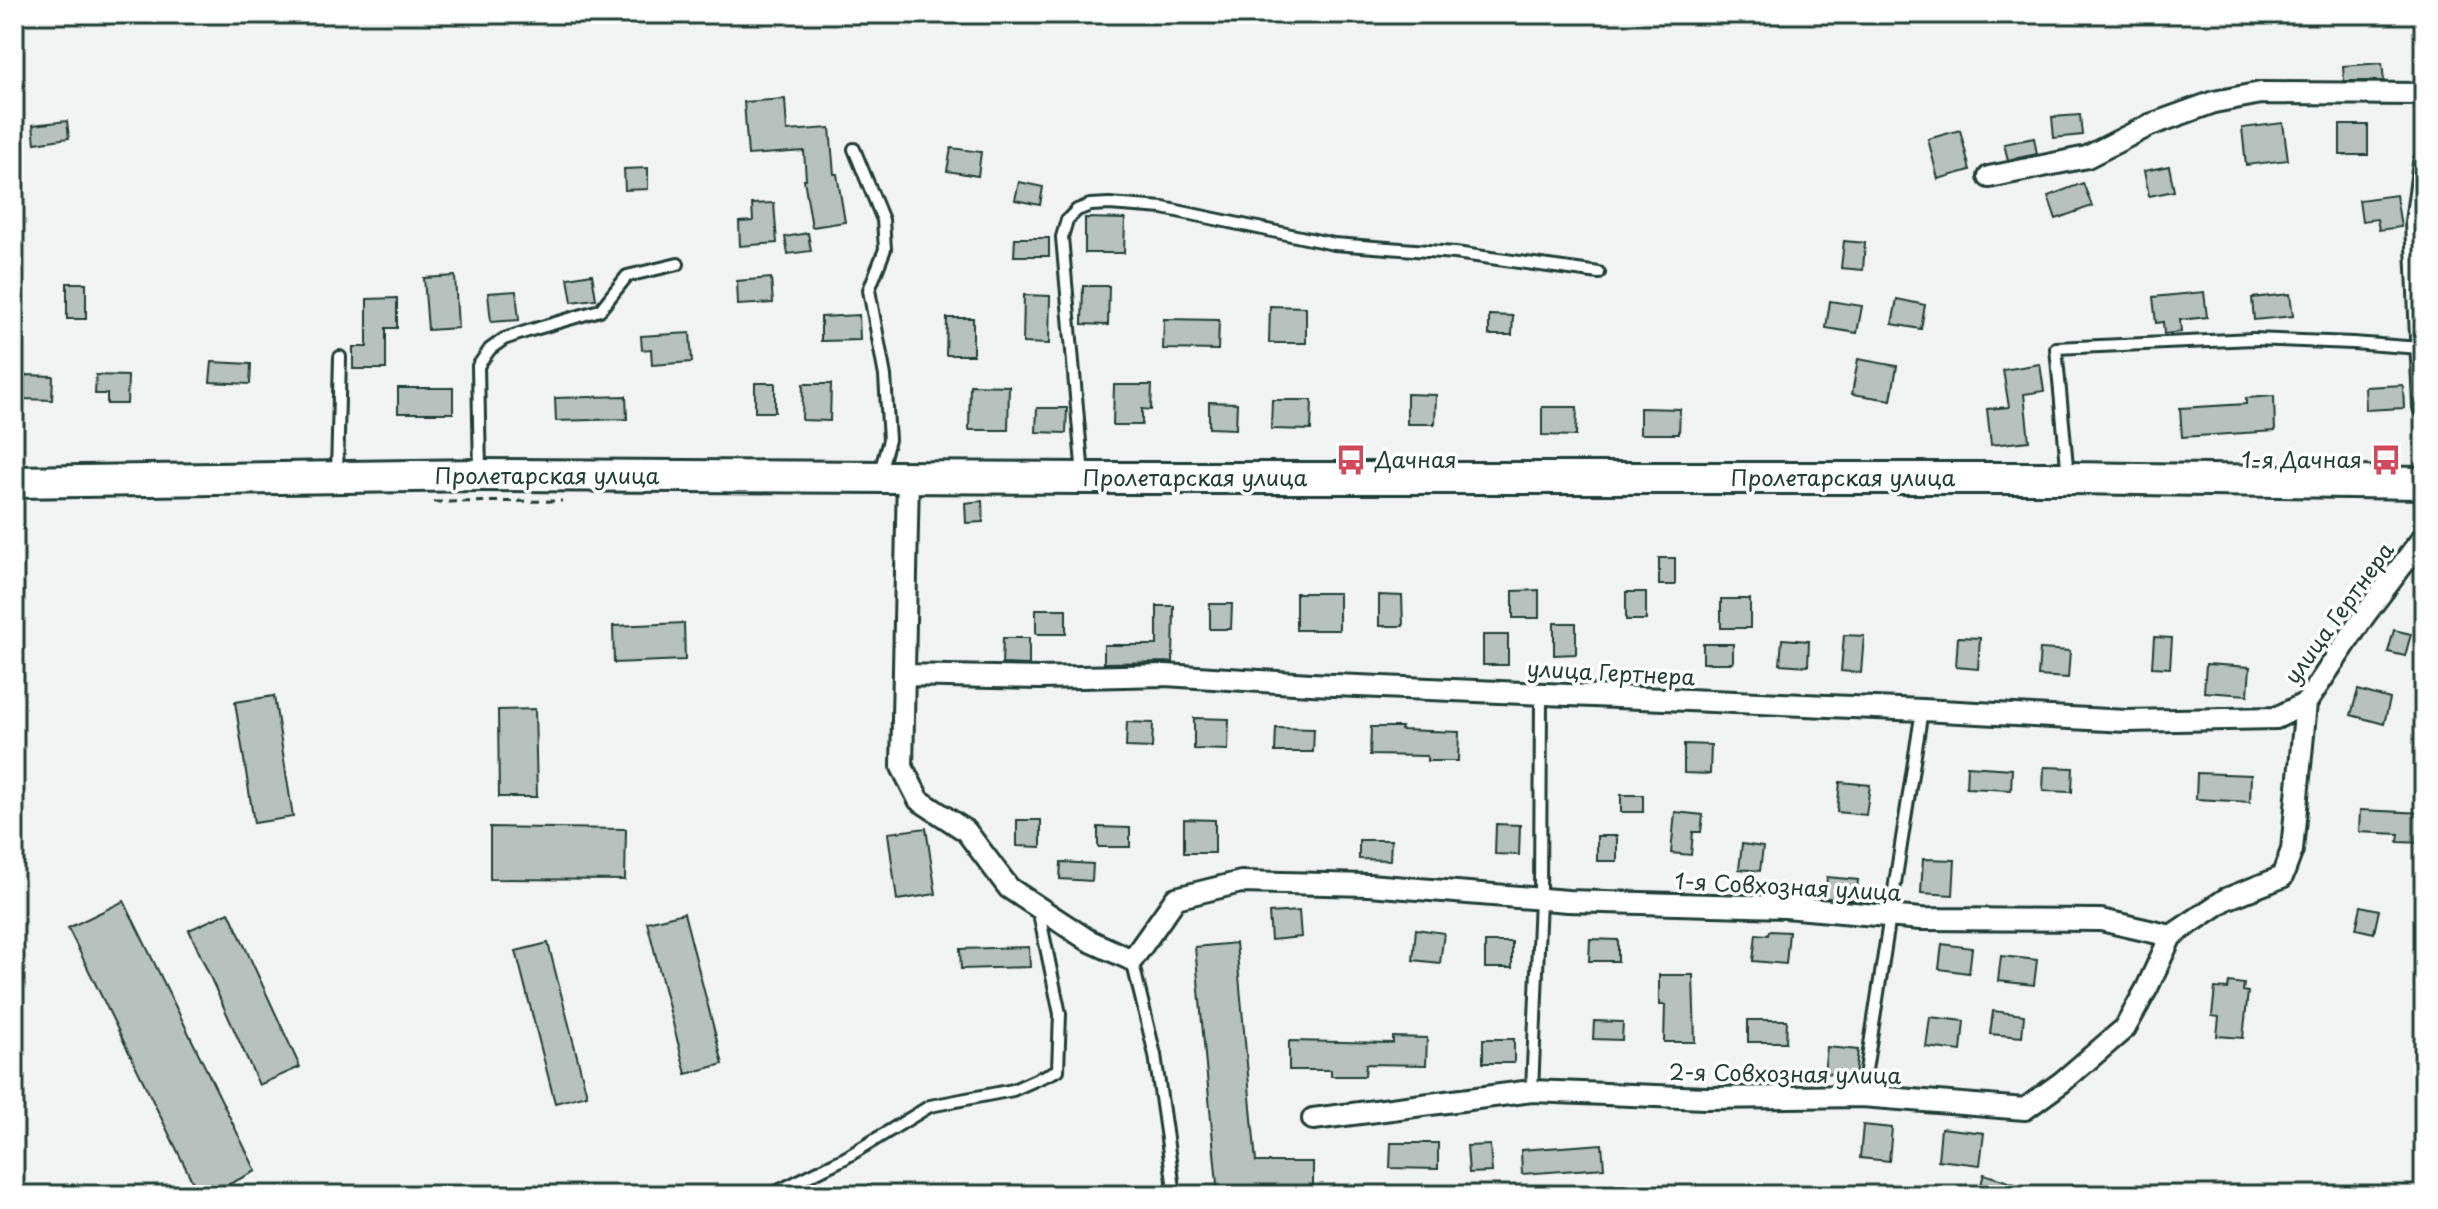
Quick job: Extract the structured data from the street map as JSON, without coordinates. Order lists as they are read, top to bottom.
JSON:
{
  "streets": {
    "main road": ["Пролетарская улица"],
    "street": ["улица Гертнера", "1-я Совхозная улица", "2-я Совхозная улица"]
  },
  "crossings": [
    ["1-я Совхозная улица", "2-я Совхозная улица"]
  ],
  "places": {
    "bus stop": ["Дачная", "1-я Дачная"]
  }
}
